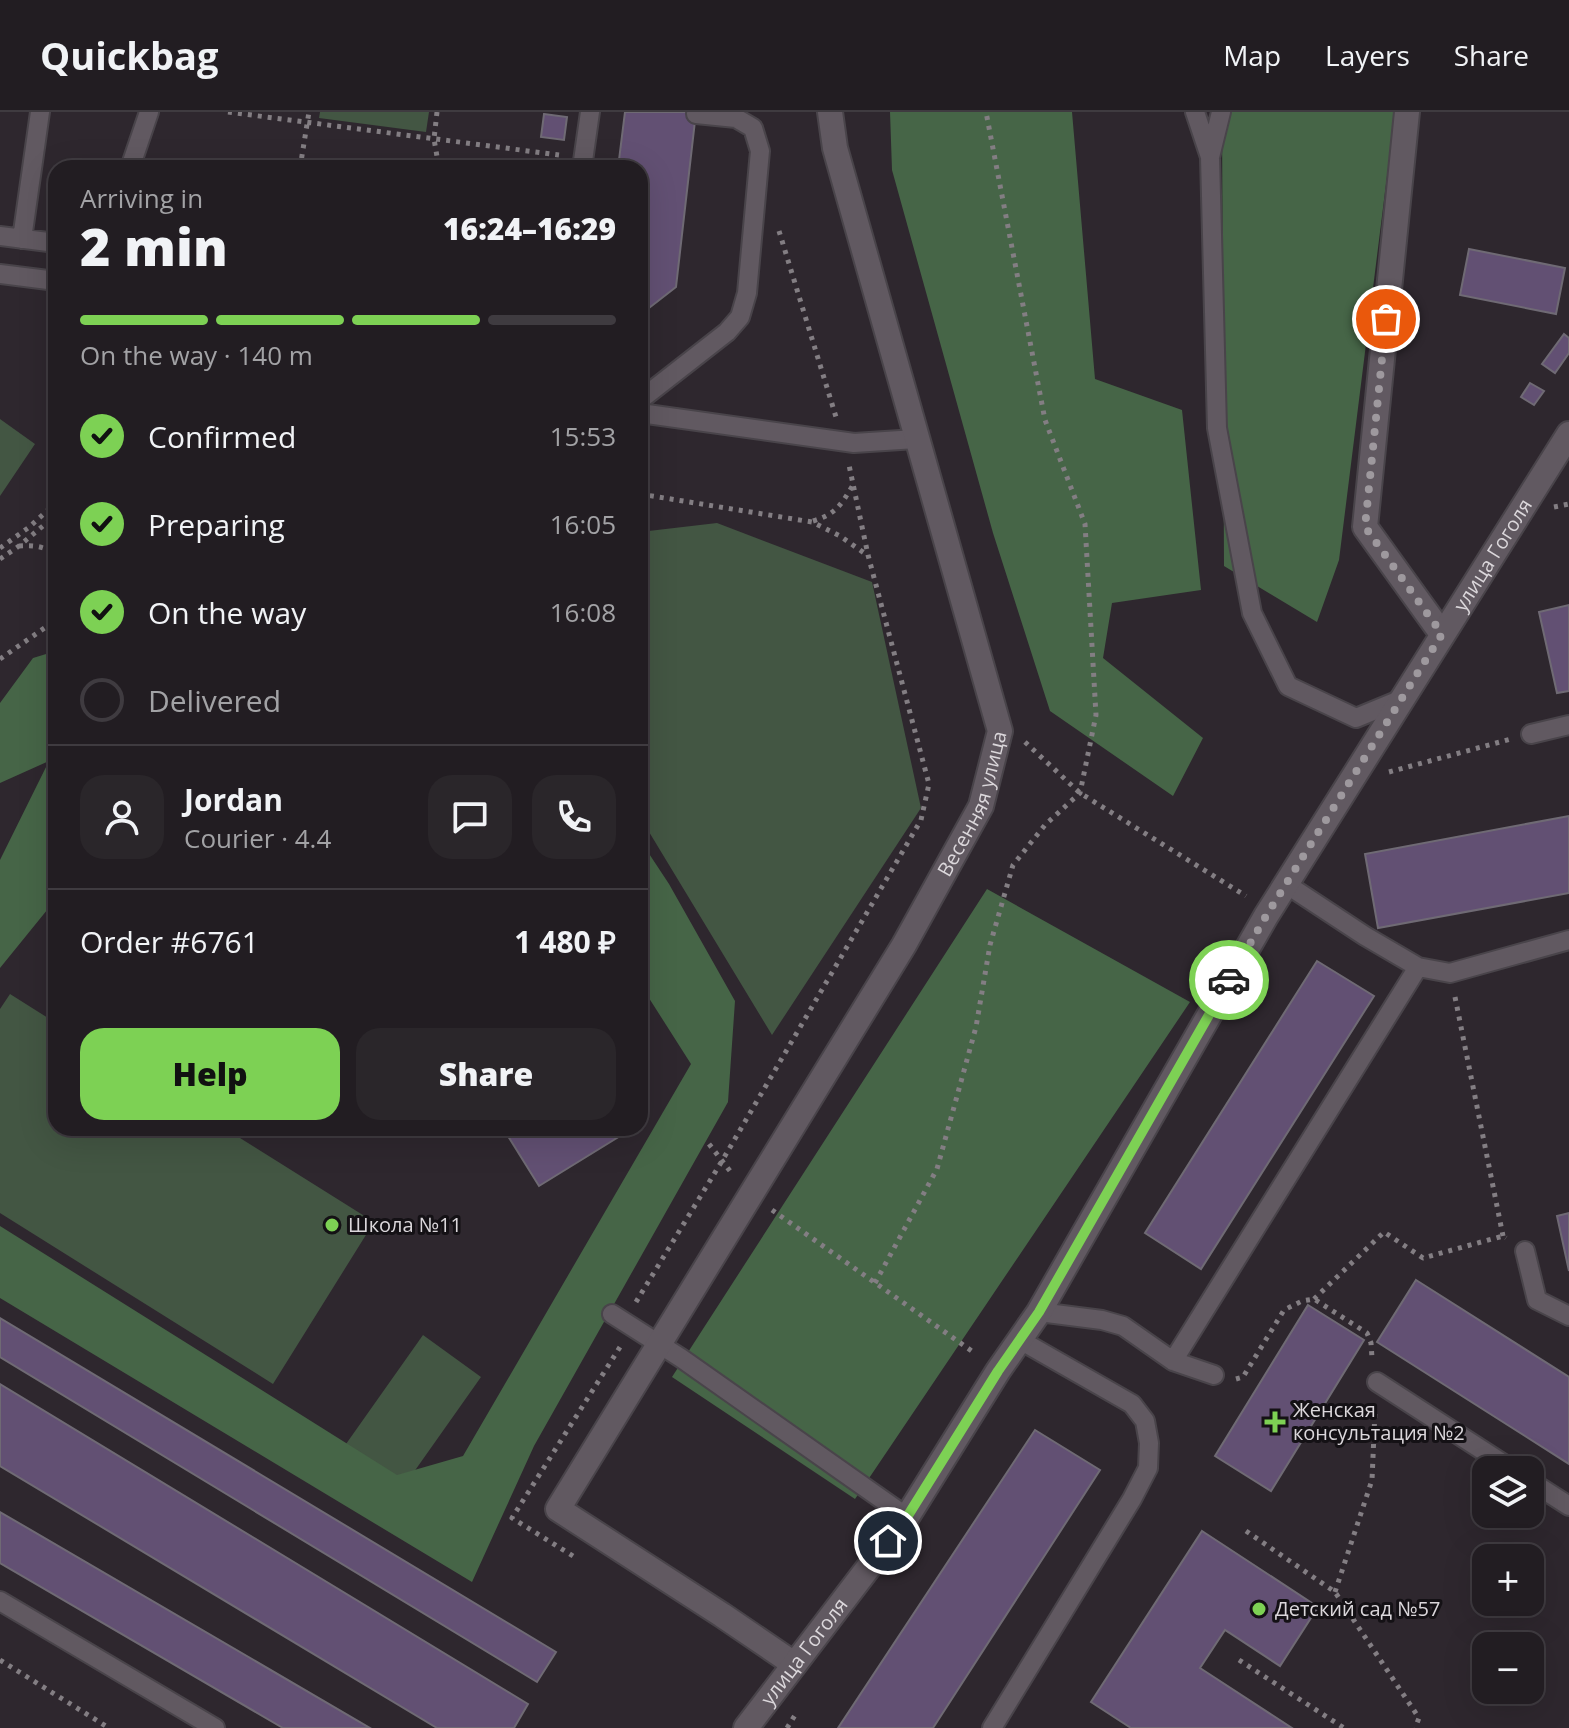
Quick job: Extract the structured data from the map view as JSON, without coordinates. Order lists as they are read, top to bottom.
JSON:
{
  "streets": {
    "street": ["улица Гоголя", "Весенняя улица"]
  },
  "crossings": [
    ["улица Гоголя", "Весенняя улица"]
  ],
  "places": {
    "other": ["Школа №11", "Детский сад №57"],
    "health": ["Женская консультация №2"]
  },
  "page": {
    "header": "Quickbag",
    "nav": ["Map", "Layers", "Share"],
    "heading": ["2 min", "Arriving in", "16:24–16:29"],
    "panel": [
      "Jordan",
      "Courier · 4.4",
      "Order #6761",
      "1 480 ₽"
    ],
    "bar": "On the way · 140 m",
    "list": [
      ["Confirmed", "15:53"],
      ["Preparing", "16:05"],
      ["On the way", "16:08"],
      "Delivered"
    ],
    "buttons": ["Help", "Share"],
    "map_buttons": ["+", "−"]
  }
}
